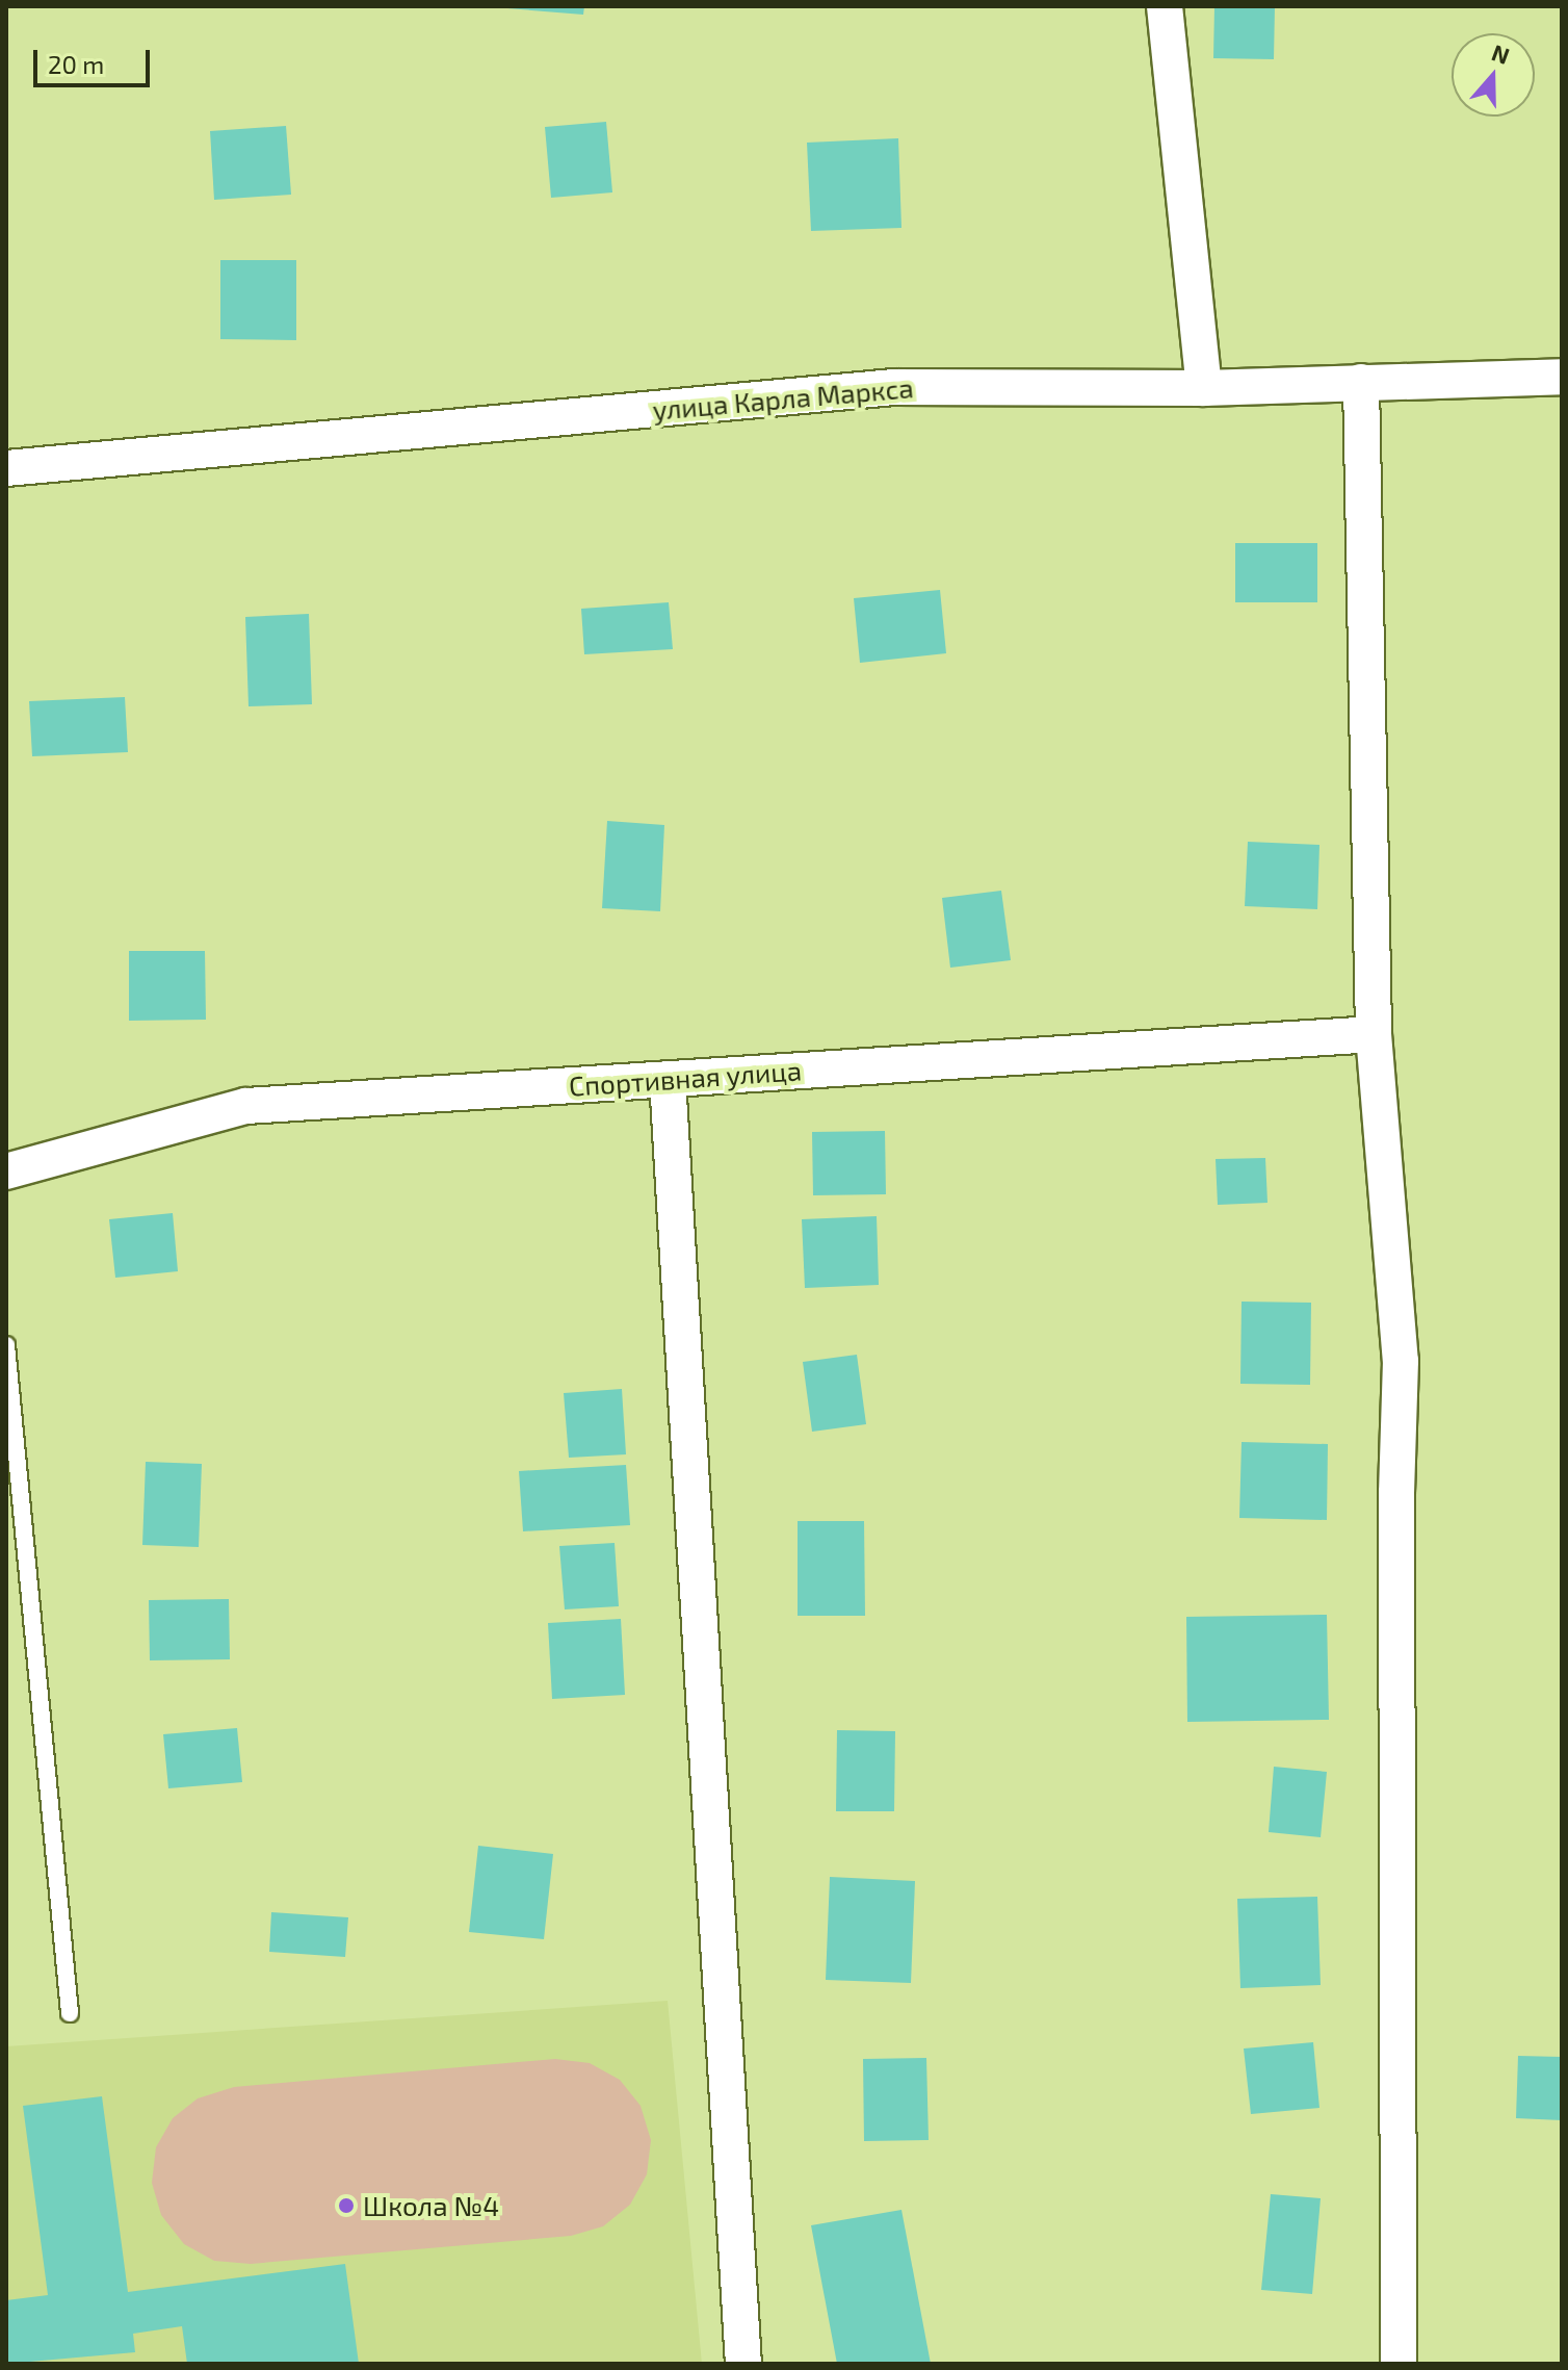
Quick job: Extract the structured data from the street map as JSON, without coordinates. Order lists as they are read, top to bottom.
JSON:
{
  "streets": {
    "street": ["улица Карла Маркса", "Спортивная улица"]
  },
  "places": ["Школа №4"],
  "scale_bar": "20 m",
  "north": "top"
}
